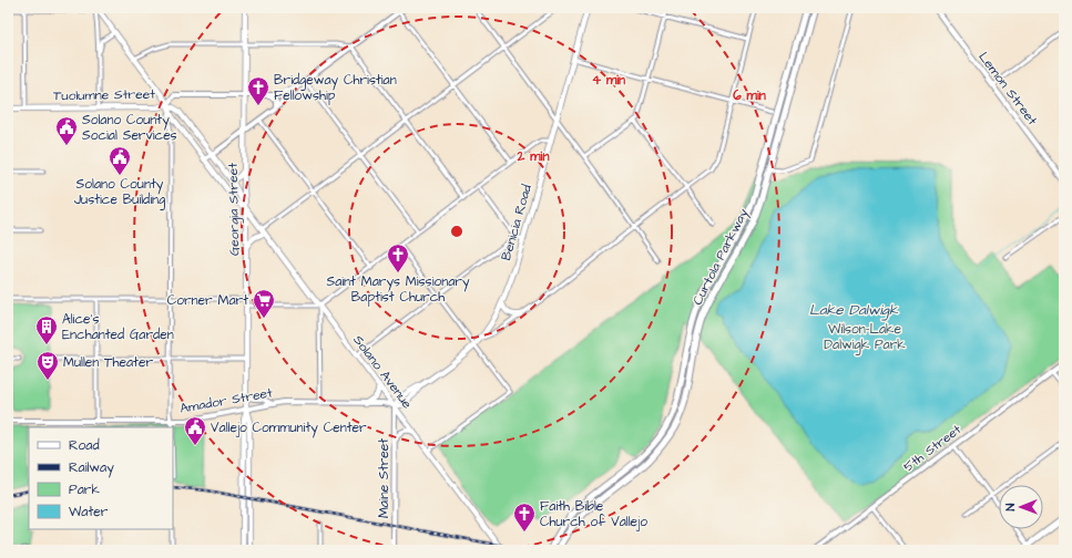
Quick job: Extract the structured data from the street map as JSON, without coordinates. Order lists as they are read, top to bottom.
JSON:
{
  "streets": {
    "main road": [
      "Tuolumne Street",
      "Georgia Street",
      "Benicia Road",
      "Curtola Parkway",
      "Solano Avenue"
    ],
    "street": [
      "Lemon Street",
      "Amador Street",
      "5th Street",
      "Maine Street"
    ]
  },
  "crossings": [
    ["Tuolumne Street", "Georgia Street"],
    ["Tuolumne Street", "Solano Avenue"],
    ["Georgia Street", "Solano Avenue"],
    ["Georgia Street", "Amador Street"],
    ["Benicia Road", "Solano Avenue"],
    ["Benicia Road", "Amador Street"],
    ["Benicia Road", "Maine Street"],
    ["Solano Avenue", "Amador Street"],
    ["Solano Avenue", "Maine Street"],
    ["Amador Street", "Maine Street"]
  ],
  "water": ["Lake Dalwigk"],
  "parks": ["Wilson-Lake Dalwigk Park"],
  "places": {
    "church": ["Bridgeway Christian Fellowship", "Saint Marys Missionary Baptist Church", "Faith Bible Church of Vallejo"],
    "public building": ["Solano County Social Services", "Solano County Justice Building", "Vallejo Community Center"],
    "supermarket": ["Corner Mart"],
    "building": ["Alice's Enchanted Garden"],
    "theatre": ["Mullen Theater"]
  },
  "legend": [
    "Road",
    "Railway",
    "Park",
    "Water"
  ],
  "north": "left",
  "rings": ["4 min", "6 min", "2 min"]
}
